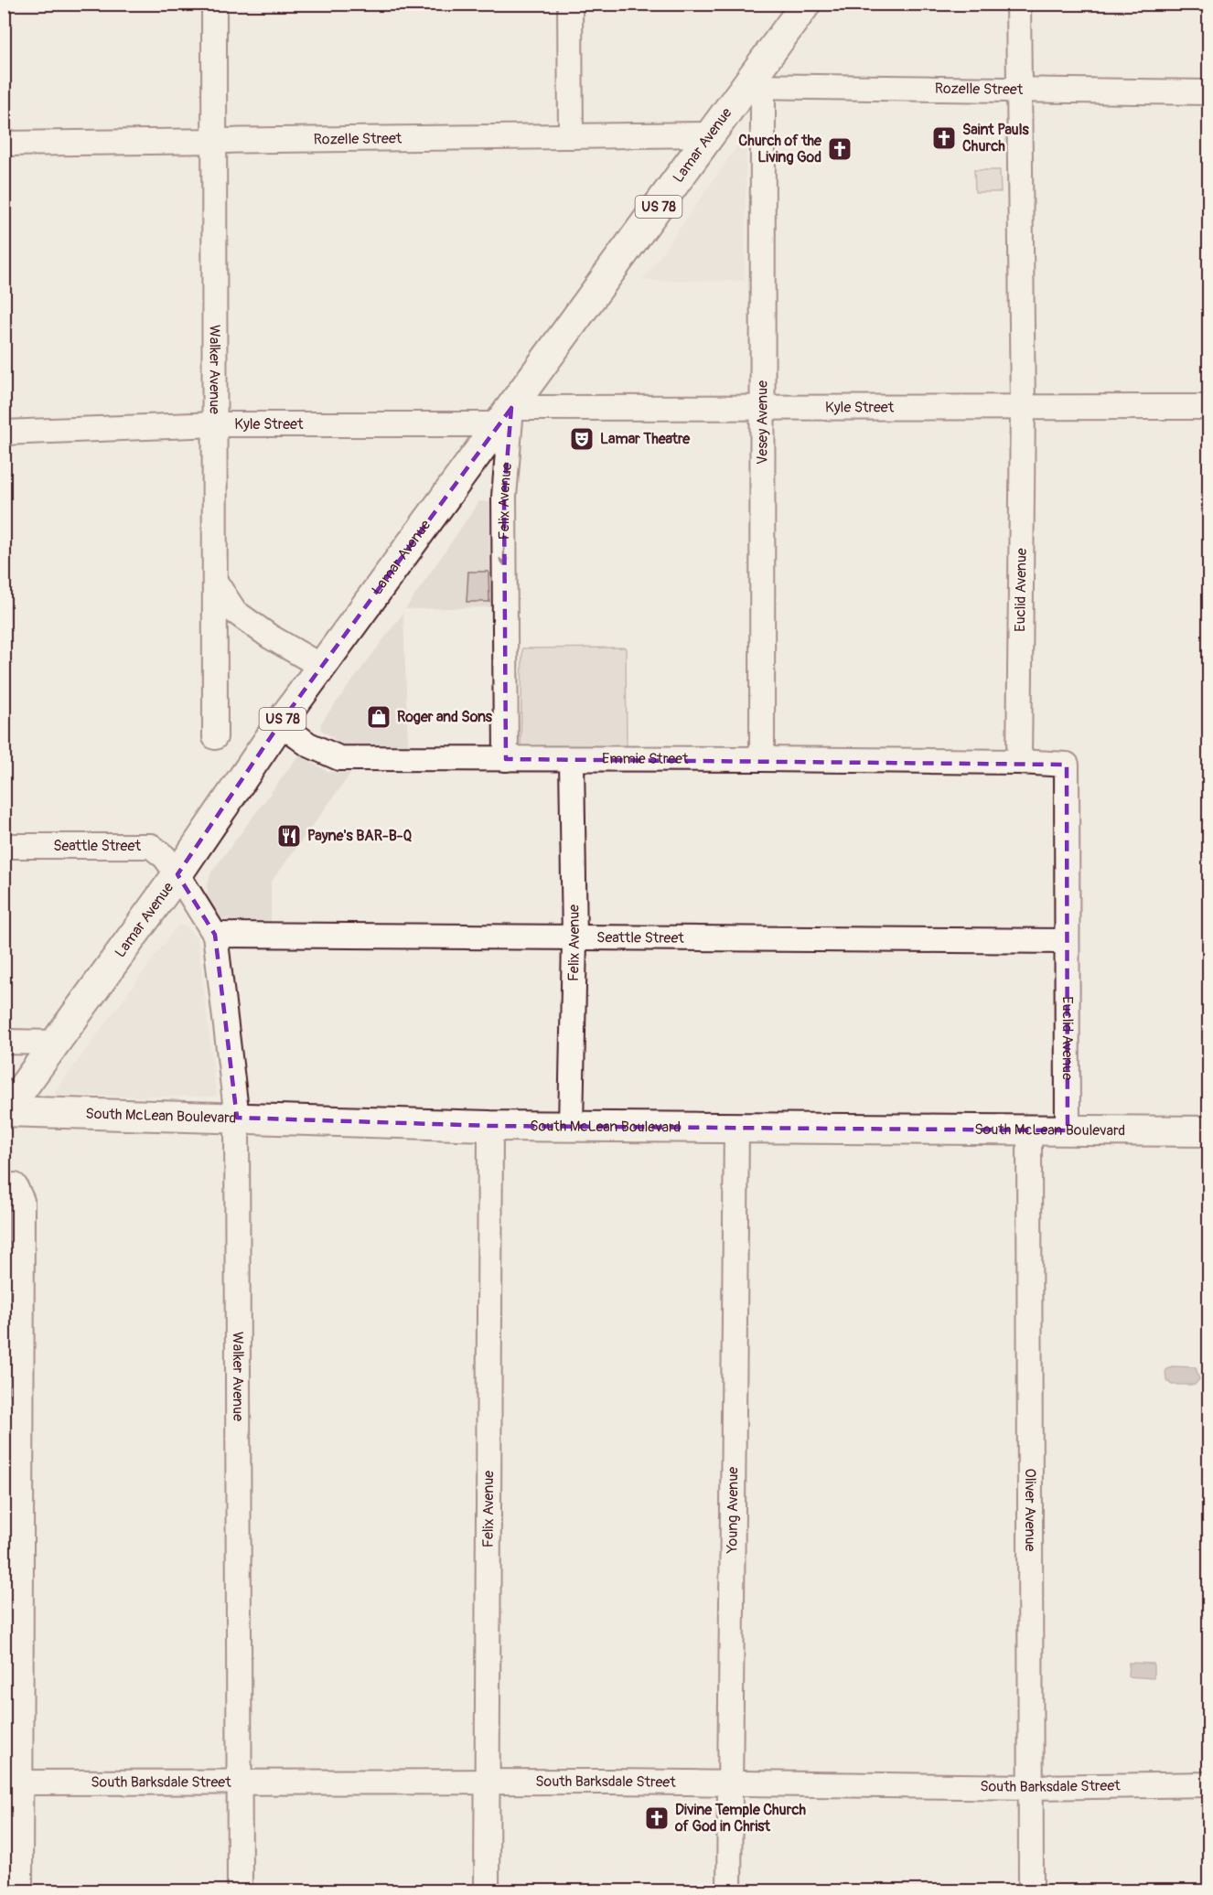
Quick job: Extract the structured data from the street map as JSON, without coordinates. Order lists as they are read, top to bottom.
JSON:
{
  "streets": {
    "main road": ["Lamar Avenue", "US 78", "South McLean Boulevard"],
    "street": [
      "Rozelle Street",
      "Walker Avenue",
      "Kyle Street",
      "Vesey Avenue",
      "Felix Avenue",
      "Euclid Avenue",
      "Emmie Street",
      "Seattle Street",
      "Young Avenue",
      "Oliver Avenue",
      "South Barksdale Street"
    ]
  },
  "crossings": [
    ["Rozelle Street", "Lamar Avenue"],
    ["Rozelle Street", "Walker Avenue"],
    ["Rozelle Street", "Vesey Avenue"],
    ["Rozelle Street", "Euclid Avenue"],
    ["Lamar Avenue", "Walker Avenue"],
    ["Lamar Avenue", "Kyle Street"],
    ["Lamar Avenue", "Vesey Avenue"],
    ["Lamar Avenue", "Felix Avenue"],
    ["Lamar Avenue", "Emmie Street"],
    ["Lamar Avenue", "Seattle Street"],
    ["Lamar Avenue", "South McLean Boulevard"],
    ["Walker Avenue", "Kyle Street"],
    ["Walker Avenue", "Seattle Street"],
    ["Walker Avenue", "South McLean Boulevard"],
    ["Walker Avenue", "South Barksdale Street"],
    ["Kyle Street", "Vesey Avenue"],
    ["Kyle Street", "Felix Avenue"],
    ["Kyle Street", "Euclid Avenue"],
    ["Vesey Avenue", "Emmie Street"],
    ["Felix Avenue", "Emmie Street"],
    ["Felix Avenue", "Seattle Street"],
    ["Felix Avenue", "South McLean Boulevard"],
    ["Felix Avenue", "South Barksdale Street"],
    ["Euclid Avenue", "Emmie Street"],
    ["Euclid Avenue", "Seattle Street"],
    ["Euclid Avenue", "South McLean Boulevard"],
    ["South McLean Boulevard", "Young Avenue"],
    ["South McLean Boulevard", "Oliver Avenue"],
    ["Young Avenue", "South Barksdale Street"],
    ["Oliver Avenue", "South Barksdale Street"]
  ],
  "places": {
    "church": ["Saint Pauls Church", "Church of the Living God", "Divine Temple Church of God in Christ"],
    "theatre": ["Lamar Theatre"],
    "shop": ["Roger and Sons"],
    "restaurant": ["Payne's BAR-B-Q"]
  }
}
